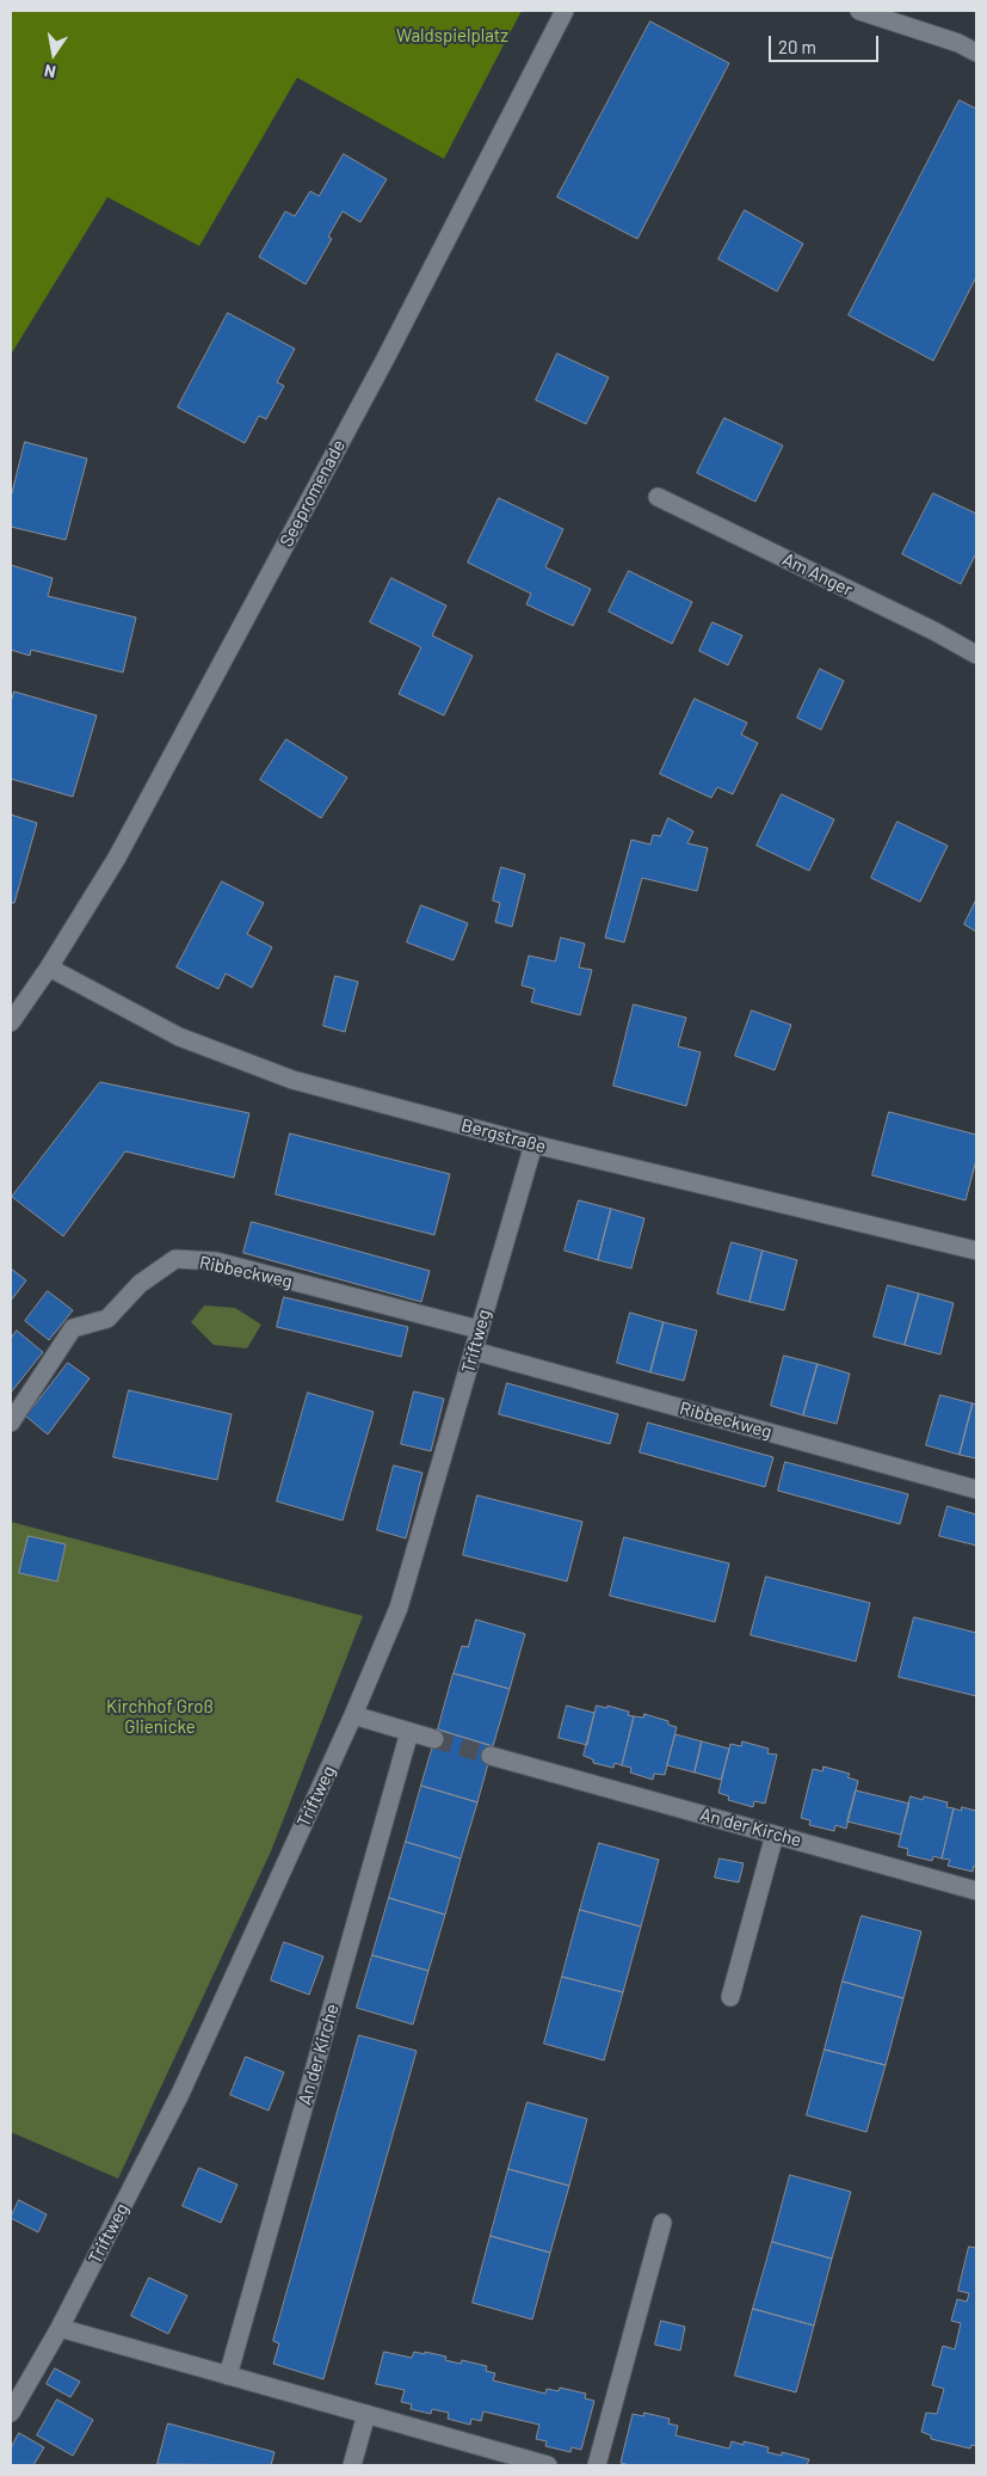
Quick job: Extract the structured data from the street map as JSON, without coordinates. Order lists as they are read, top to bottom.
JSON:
{
  "streets": {
    "street": [
      "Seepromenade",
      "Am Anger",
      "Bergstraße",
      "Ribbeckweg",
      "Triftweg",
      "An der Kirche"
    ]
  },
  "crossings": [
    ["Seepromenade", "Bergstraße"],
    ["Bergstraße", "Triftweg"],
    ["Ribbeckweg", "Triftweg"]
  ],
  "parks": ["Waldspielplatz", "Kirchhof Groß Glienicke"],
  "scale_bar": "20 m",
  "north": "bottom"
}
